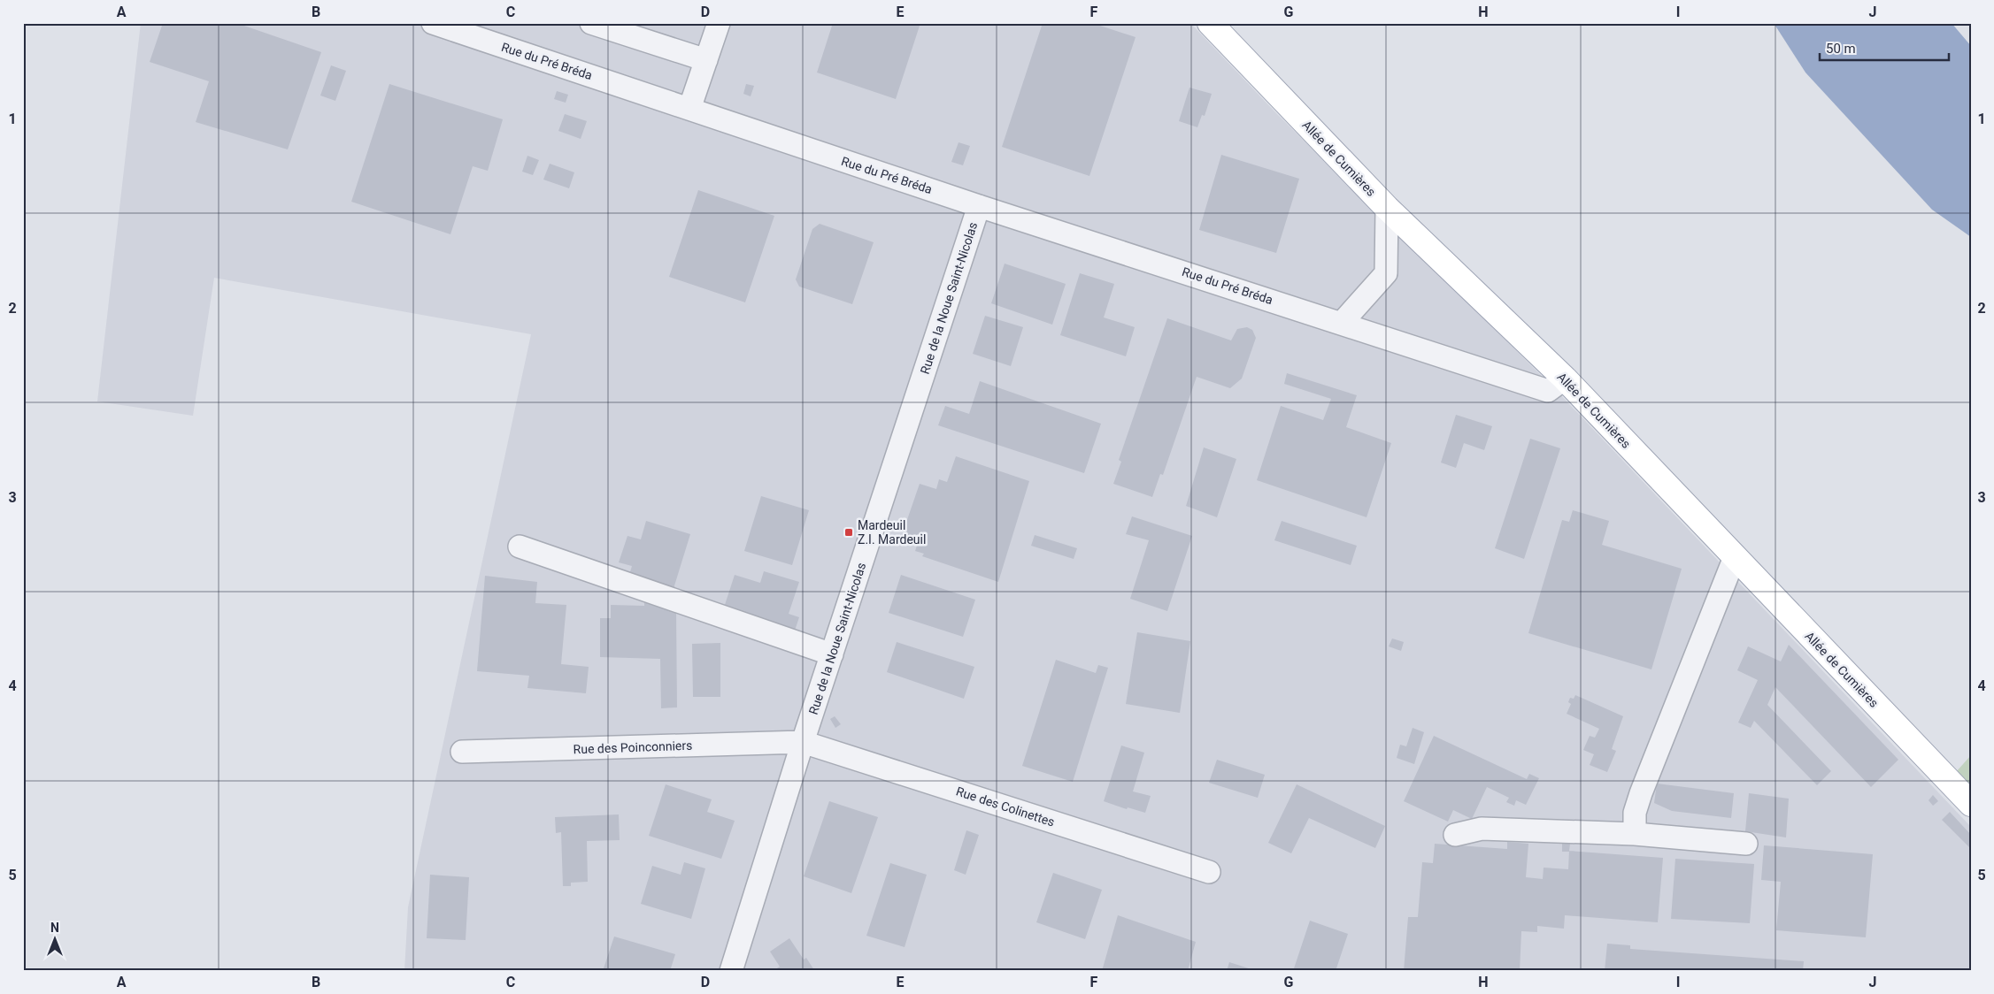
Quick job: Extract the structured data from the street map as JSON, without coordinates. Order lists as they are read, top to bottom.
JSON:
{
  "streets": {
    "main road": ["Allée de Cumières"],
    "street": [
      "Rue du Pré Bréda",
      "Rue de la Noue Saint-Nicolas",
      "Rue des Poinconniers",
      "Rue des Colinettes"
    ]
  },
  "crossings": [
    ["Rue du Pré Bréda", "Allée de Cumières"],
    ["Rue du Pré Bréda", "Rue de la Noue Saint-Nicolas"],
    ["Rue de la Noue Saint-Nicolas", "Rue des Poinconniers"],
    ["Rue de la Noue Saint-Nicolas", "Rue des Colinettes"],
    ["Rue des Poinconniers", "Rue des Colinettes"]
  ],
  "places": {
    "transit": ["Mardeuil Z.I. Mardeuil"]
  },
  "scale_bar": "50 m",
  "north": "top",
  "grid": {
    "columns": [
      "A",
      "B",
      "C",
      "D",
      "E",
      "F",
      "G",
      "H",
      "I",
      "J"
    ],
    "rows": [
      "1",
      "2",
      "3",
      "4",
      "5"
    ]
  }
}
